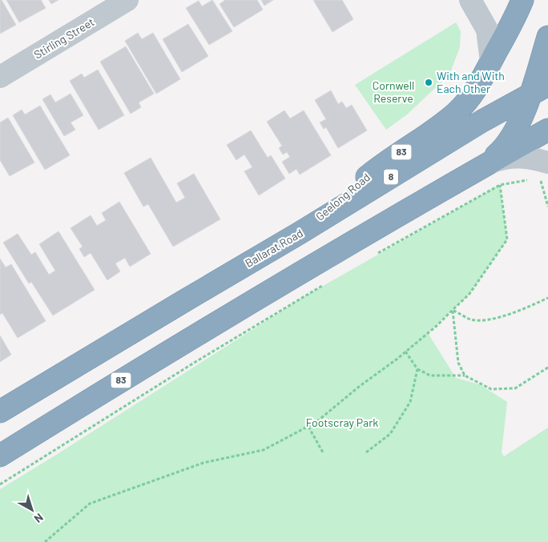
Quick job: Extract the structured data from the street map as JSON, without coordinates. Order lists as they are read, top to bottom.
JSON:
{
  "streets": {
    "highway": [
      "83",
      "8",
      "Geelong Road",
      "Ballarat Road"
    ],
    "street": ["Stirling Street"]
  },
  "crossings": [
    ["83", "Ballarat Road"],
    ["Geelong Road", "Ballarat Road"]
  ],
  "parks": ["Cornwell Reserve", "Footscray Park"],
  "places": ["With and With Each Other"],
  "north": "bottom right"
}
